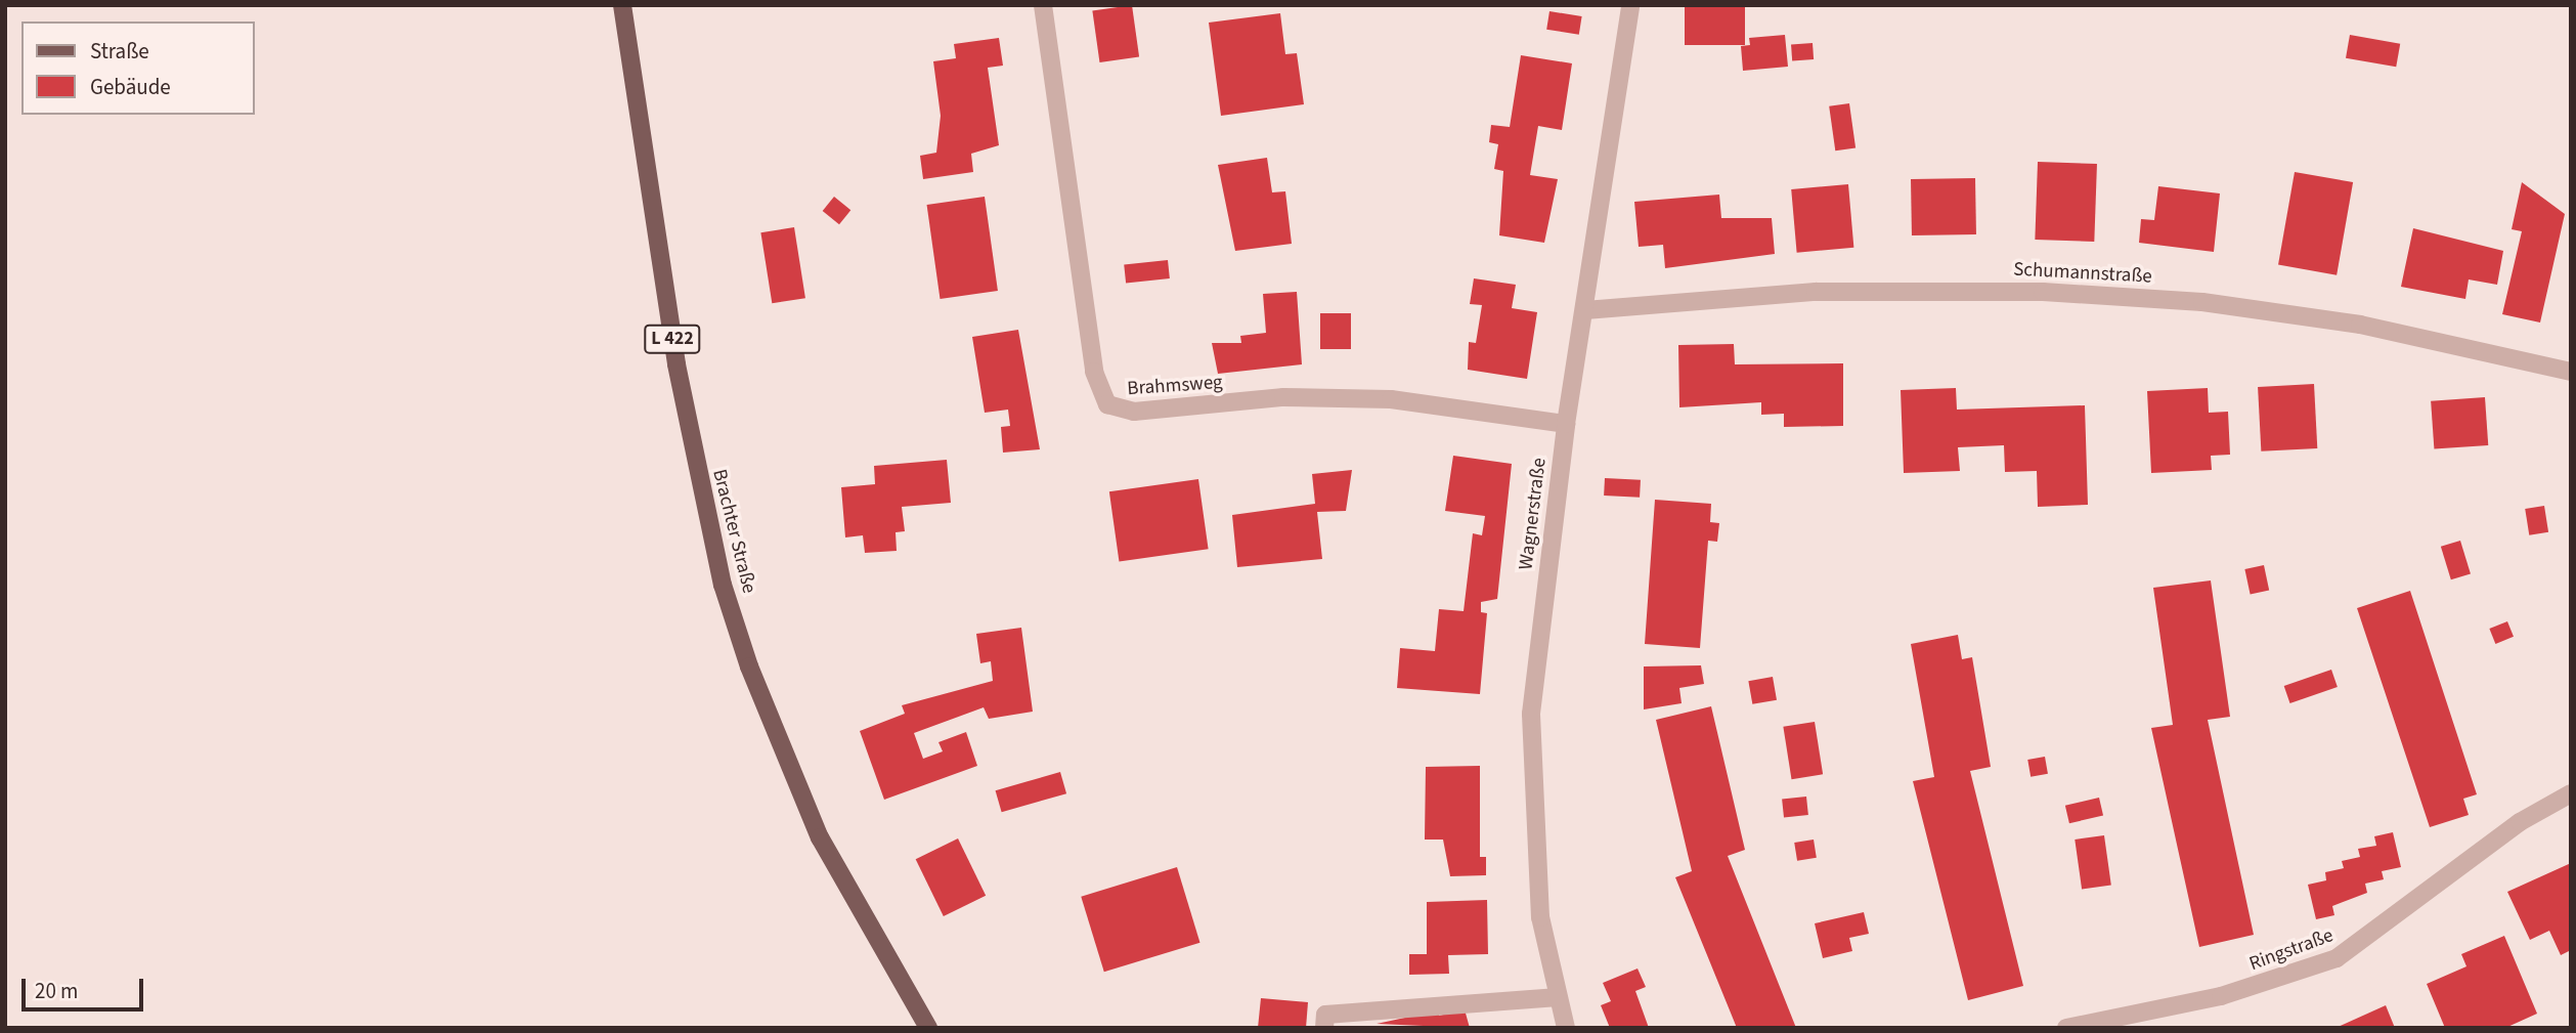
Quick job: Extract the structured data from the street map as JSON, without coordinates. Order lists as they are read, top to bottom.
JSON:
{
  "streets": {
    "main road": ["L 422", "Brachter Straße"],
    "street": [
      "Schumannstraße",
      "Brahmsweg",
      "Wagnerstraße",
      "Ringstraße"
    ]
  },
  "crossings": [
    ["Schumannstraße", "Wagnerstraße"],
    ["Brahmsweg", "Wagnerstraße"]
  ],
  "legend": ["Straße", "Gebäude"],
  "scale_bar": "20 m"
}
